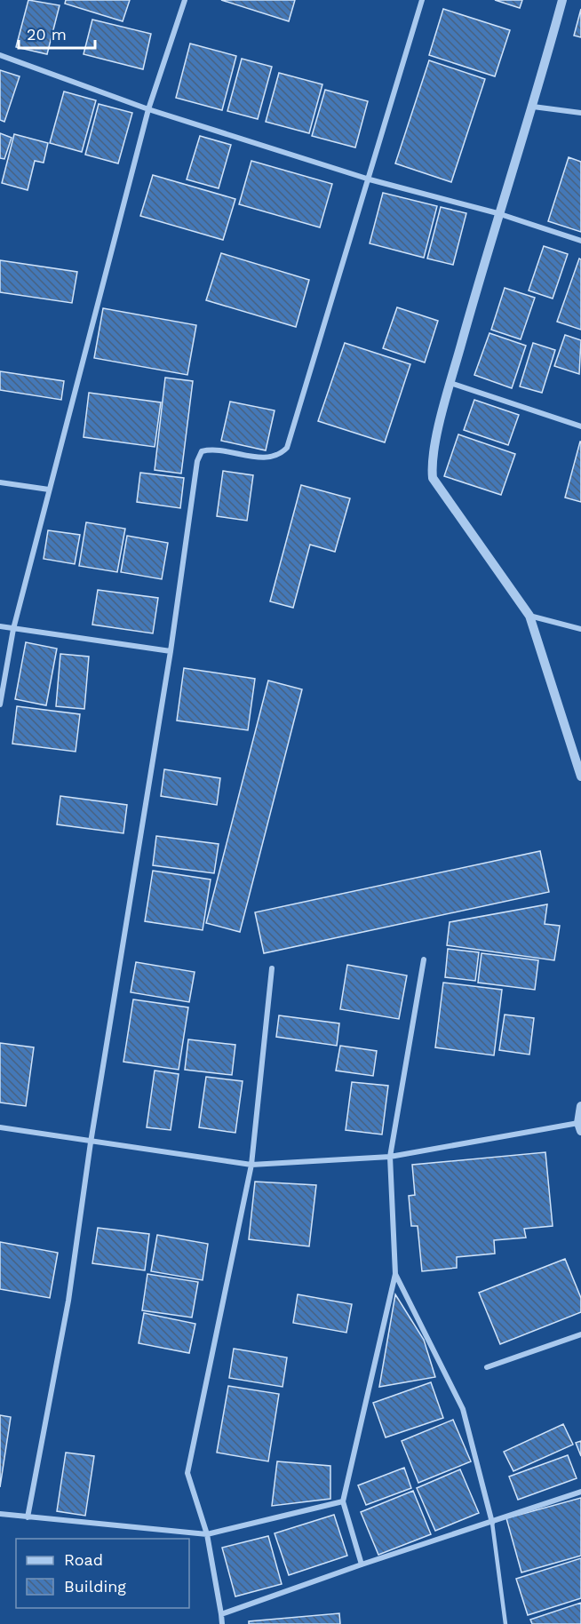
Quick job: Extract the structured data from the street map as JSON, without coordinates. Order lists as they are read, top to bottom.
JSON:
{
  "legend": ["Road", "Building"],
  "scale_bar": "20 m"
}
